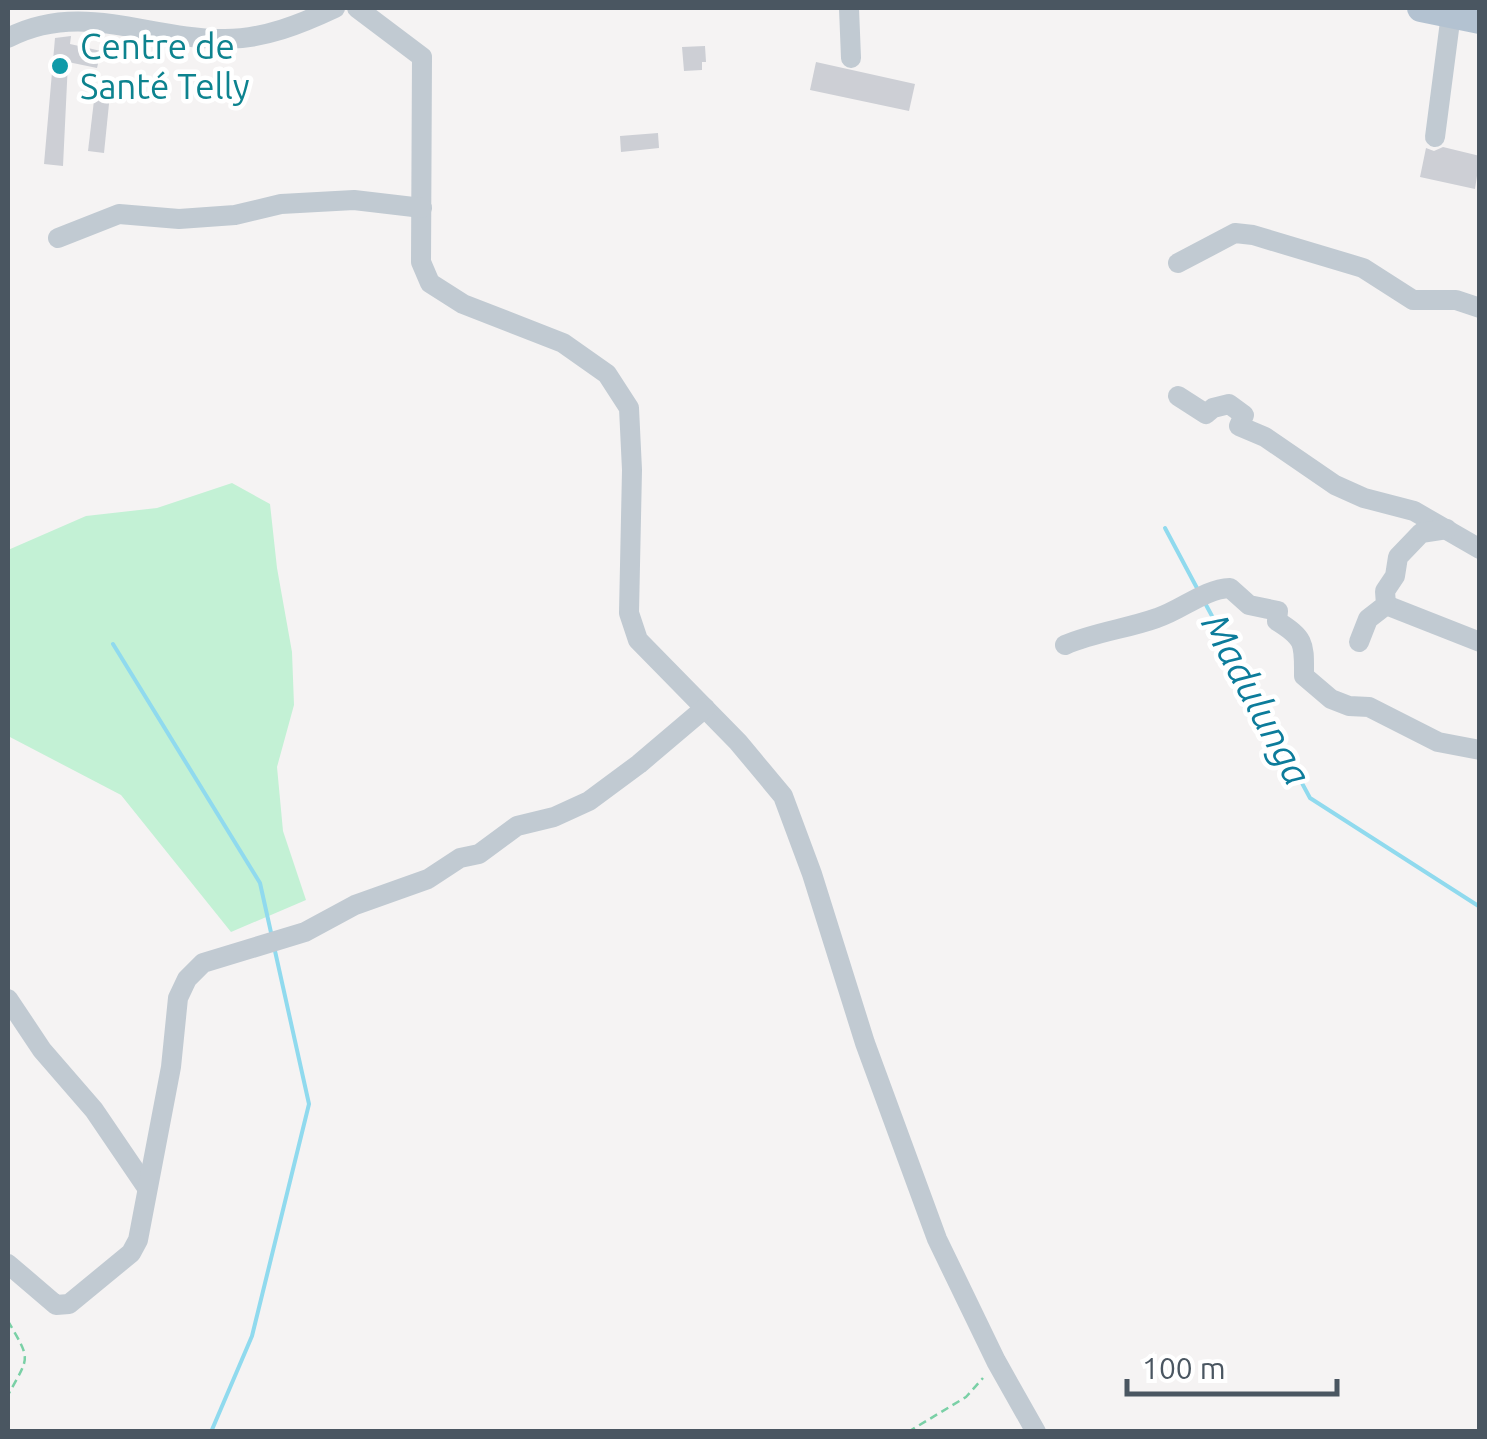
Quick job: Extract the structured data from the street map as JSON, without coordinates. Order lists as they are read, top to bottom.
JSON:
{
  "water": ["Madulunga"],
  "places": ["Centre de Santé Telly"],
  "scale_bar": "100 m"
}
